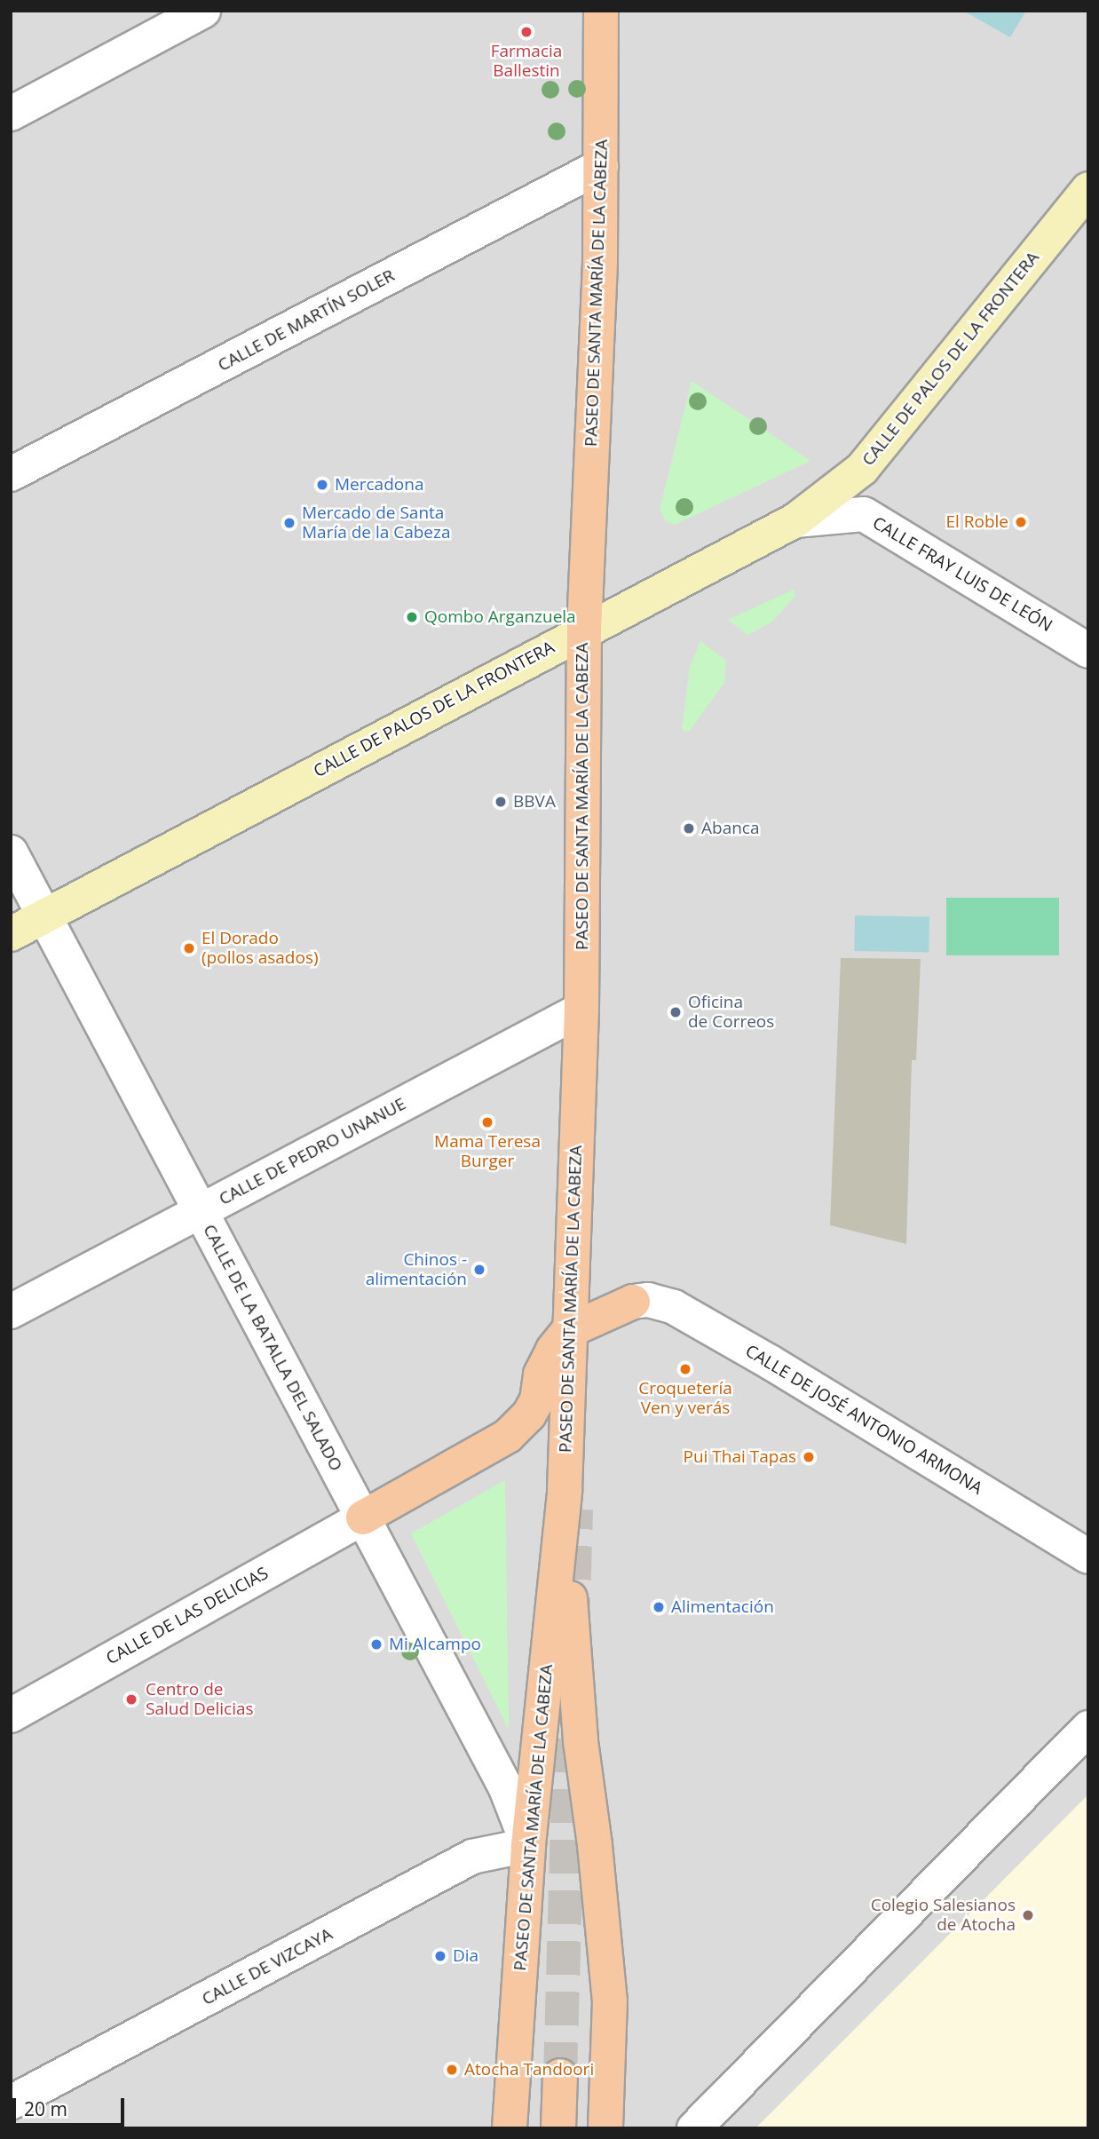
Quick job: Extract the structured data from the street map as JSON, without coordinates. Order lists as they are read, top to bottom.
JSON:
{
  "streets": {
    "main road": ["PASEO DE SANTA MARÍA DE LA CABEZA", "CALLE DE PALOS DE LA FRONTERA"],
    "street": [
      "CALLE DE MARTÍN SOLER",
      "CALLE FRAY LUIS DE LEÓN",
      "CALLE DE PEDRO UNANUE",
      "CALLE DE LA BATALLA DEL SALADO",
      "CALLE DE JOSÉ ANTONIO ARMONA",
      "CALLE DE LAS DELICIAS",
      "CALLE DE VIZCAYA"
    ]
  },
  "crossings": [
    ["PASEO DE SANTA MARÍA DE LA CABEZA", "CALLE DE MARTÍN SOLER"],
    ["PASEO DE SANTA MARÍA DE LA CABEZA", "CALLE DE PALOS DE LA FRONTERA"],
    ["PASEO DE SANTA MARÍA DE LA CABEZA", "CALLE DE PEDRO UNANUE"],
    ["PASEO DE SANTA MARÍA DE LA CABEZA", "CALLE DE LA BATALLA DEL SALADO"],
    ["PASEO DE SANTA MARÍA DE LA CABEZA", "CALLE DE VIZCAYA"],
    ["CALLE DE PALOS DE LA FRONTERA", "CALLE FRAY LUIS DE LEÓN"],
    ["CALLE DE PALOS DE LA FRONTERA", "CALLE DE LA BATALLA DEL SALADO"],
    ["CALLE DE PEDRO UNANUE", "CALLE DE LA BATALLA DEL SALADO"],
    ["CALLE DE LA BATALLA DEL SALADO", "CALLE DE LAS DELICIAS"],
    ["CALLE DE LA BATALLA DEL SALADO", "CALLE DE VIZCAYA"]
  ],
  "places": [
    "Farmacia Ballestin",
    "Mercadona",
    "El Roble",
    "Mercado de Santa María de la Cabeza",
    "Qombo Arganzuela",
    "BBVA",
    "Abanca",
    "El Dorado (pollos asados)",
    "Oficina de Correos",
    "Mama Teresa Burger",
    "Chinos - alimentación",
    "Croquetería Ven y verás",
    "Pui Thai Tapas",
    "Alimentación",
    "Mi Alcampo",
    "Centro de Salud Delicias",
    "Colegio Salesianos de Atocha",
    "Dia",
    "Atocha Tandoori"
  ],
  "scale_bar": "20 m"
}
